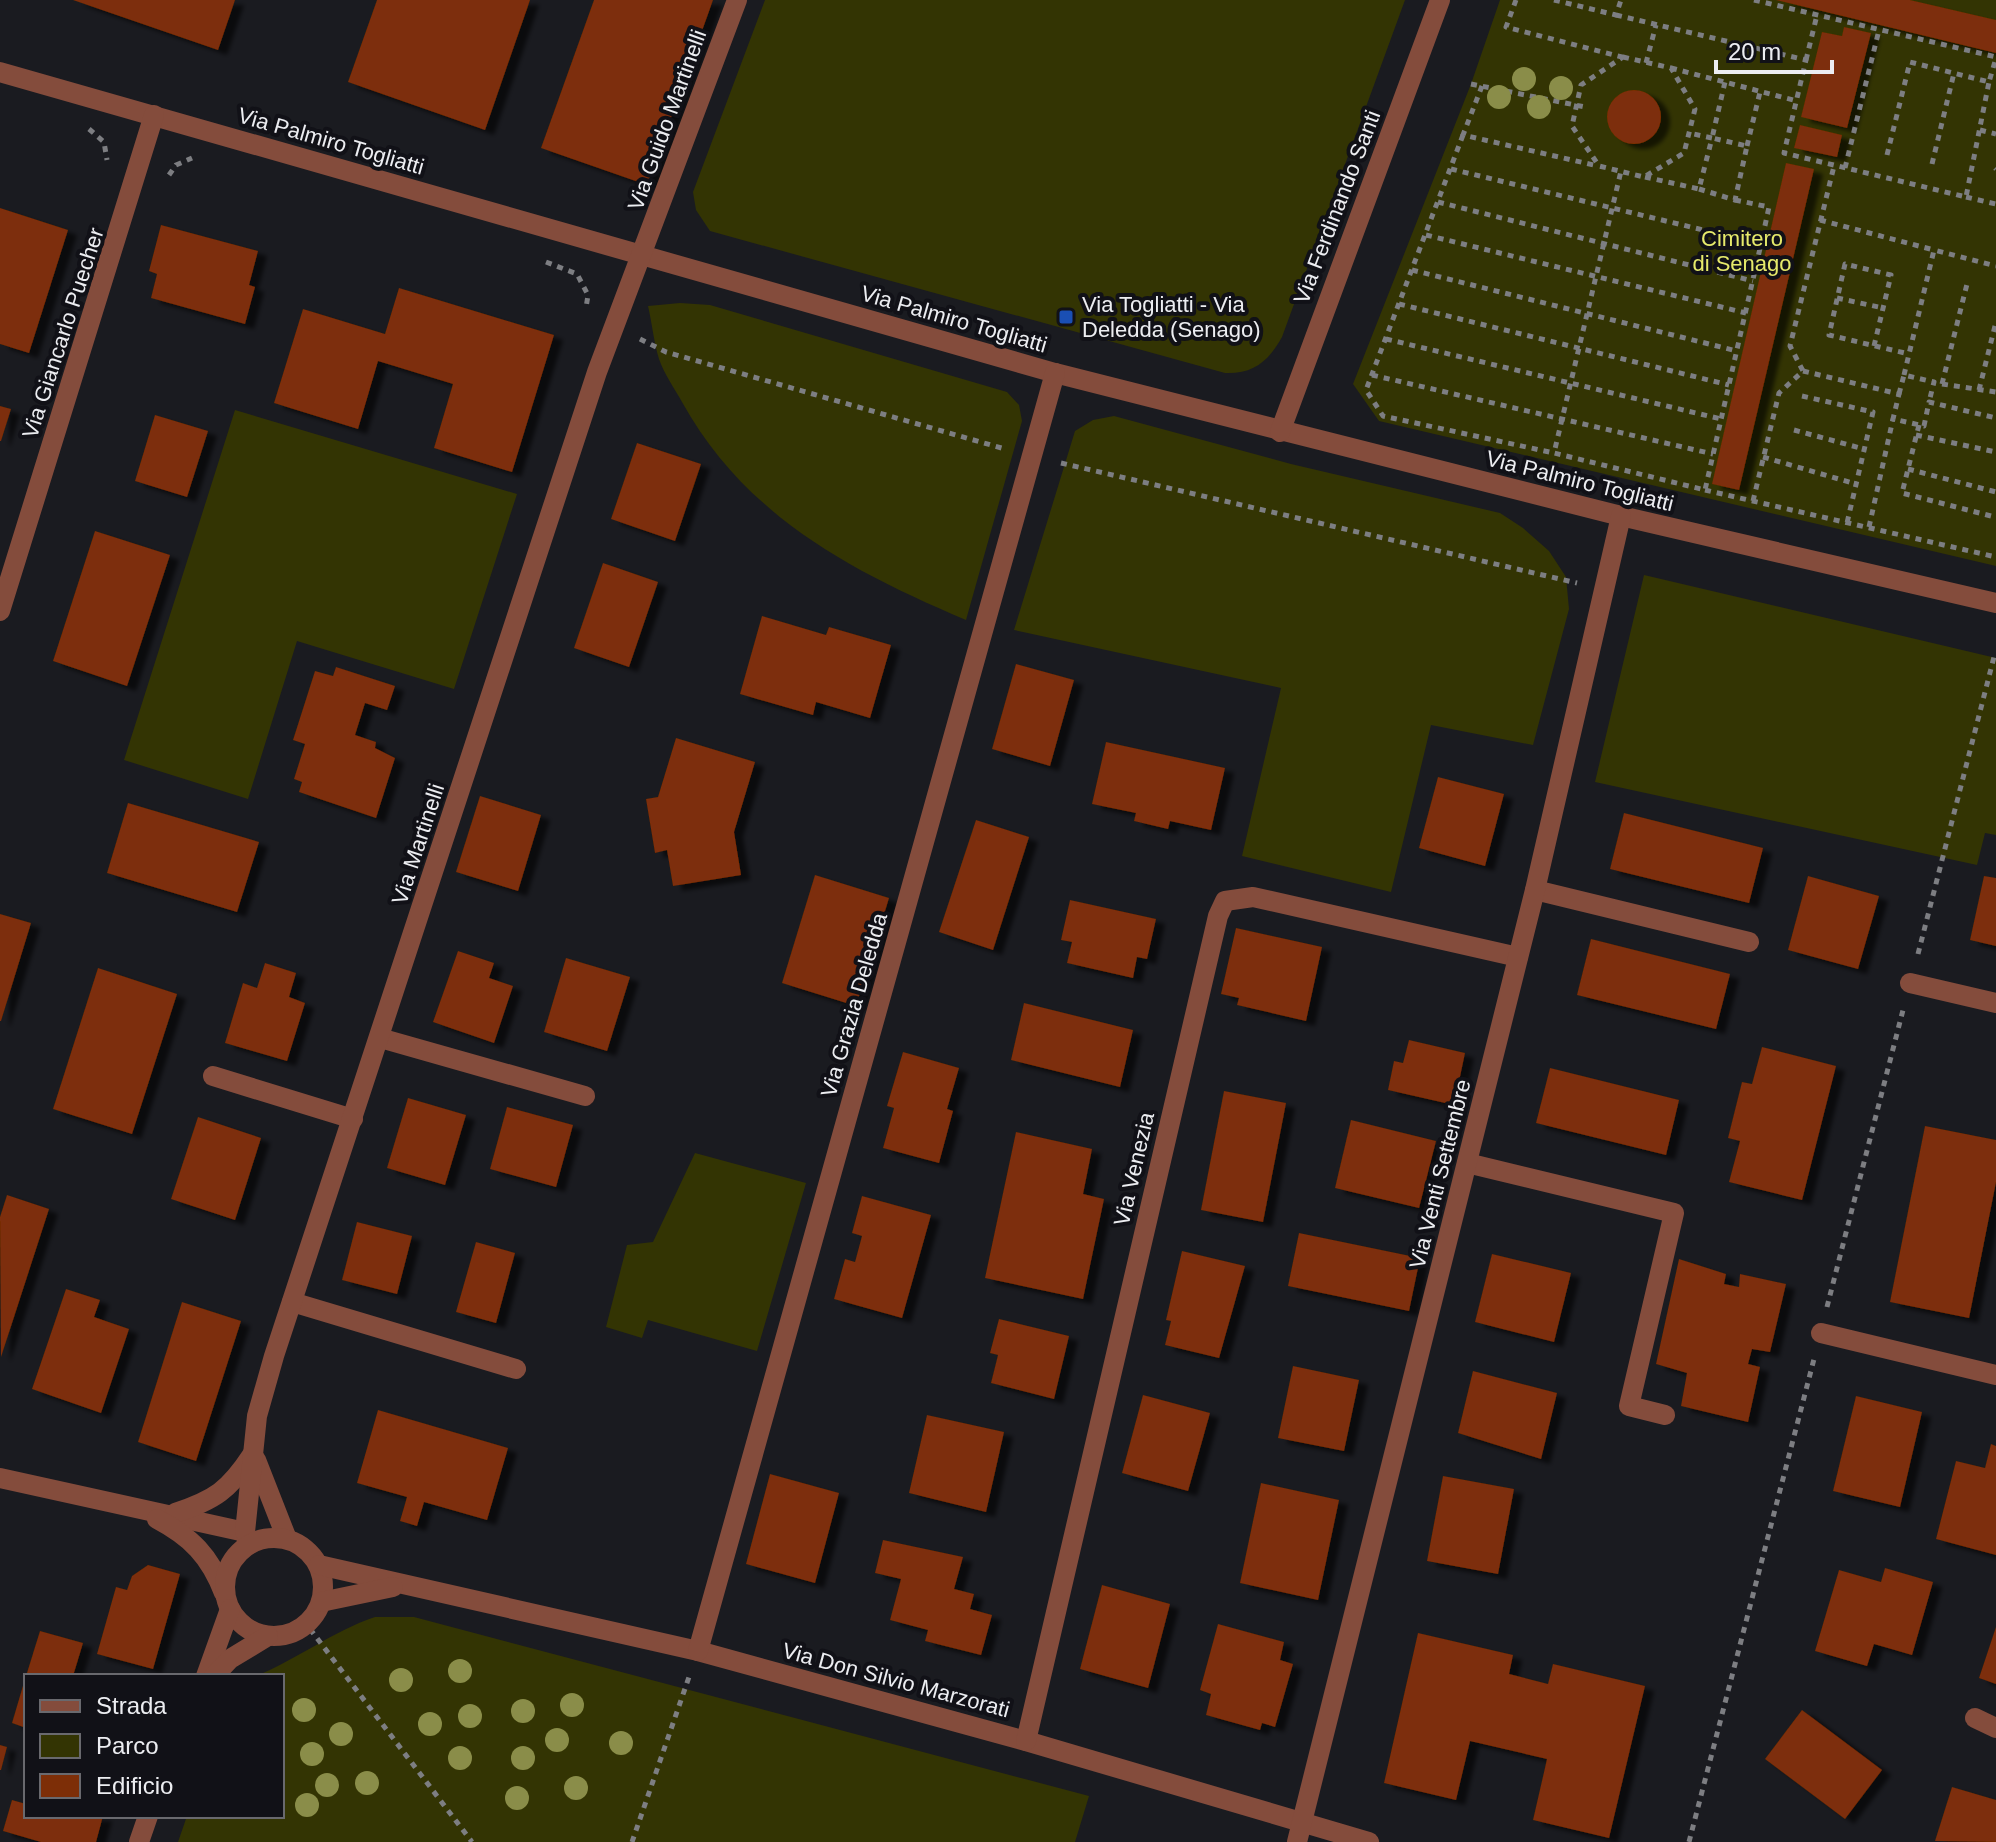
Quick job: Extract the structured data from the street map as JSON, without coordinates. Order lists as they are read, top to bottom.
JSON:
{
  "streets": {
    "street": [
      "Via Guido Martinelli",
      "Via Palmiro Togliatti",
      "Via Ferdinando Santi",
      "Via Giancarlo Puecher",
      "Via Martinelli",
      "Via Grazia Deledda",
      "Via Venezia",
      "Via Venti Settembre",
      "Via Don Silvio Marzorati"
    ]
  },
  "crossings": [
    ["Via Guido Martinelli", "Via Palmiro Togliatti"],
    ["Via Guido Martinelli", "Via Martinelli"],
    ["Via Palmiro Togliatti", "Via Ferdinando Santi"],
    ["Via Palmiro Togliatti", "Via Giancarlo Puecher"],
    ["Via Palmiro Togliatti", "Via Martinelli"],
    ["Via Palmiro Togliatti", "Via Grazia Deledda"],
    ["Via Palmiro Togliatti", "Via Venti Settembre"],
    ["Via Martinelli", "Via Don Silvio Marzorati"],
    ["Via Grazia Deledda", "Via Don Silvio Marzorati"],
    ["Via Venezia", "Via Venti Settembre"],
    ["Via Venezia", "Via Don Silvio Marzorati"],
    ["Via Venti Settembre", "Via Don Silvio Marzorati"]
  ],
  "parks": ["Cimitero di Senago"],
  "places": {
    "transit": ["Via Togliatti - Via Deledda (Senago)"]
  },
  "legend": ["Strada", "Parco", "Edificio"],
  "scale_bar": "20 m"
}
